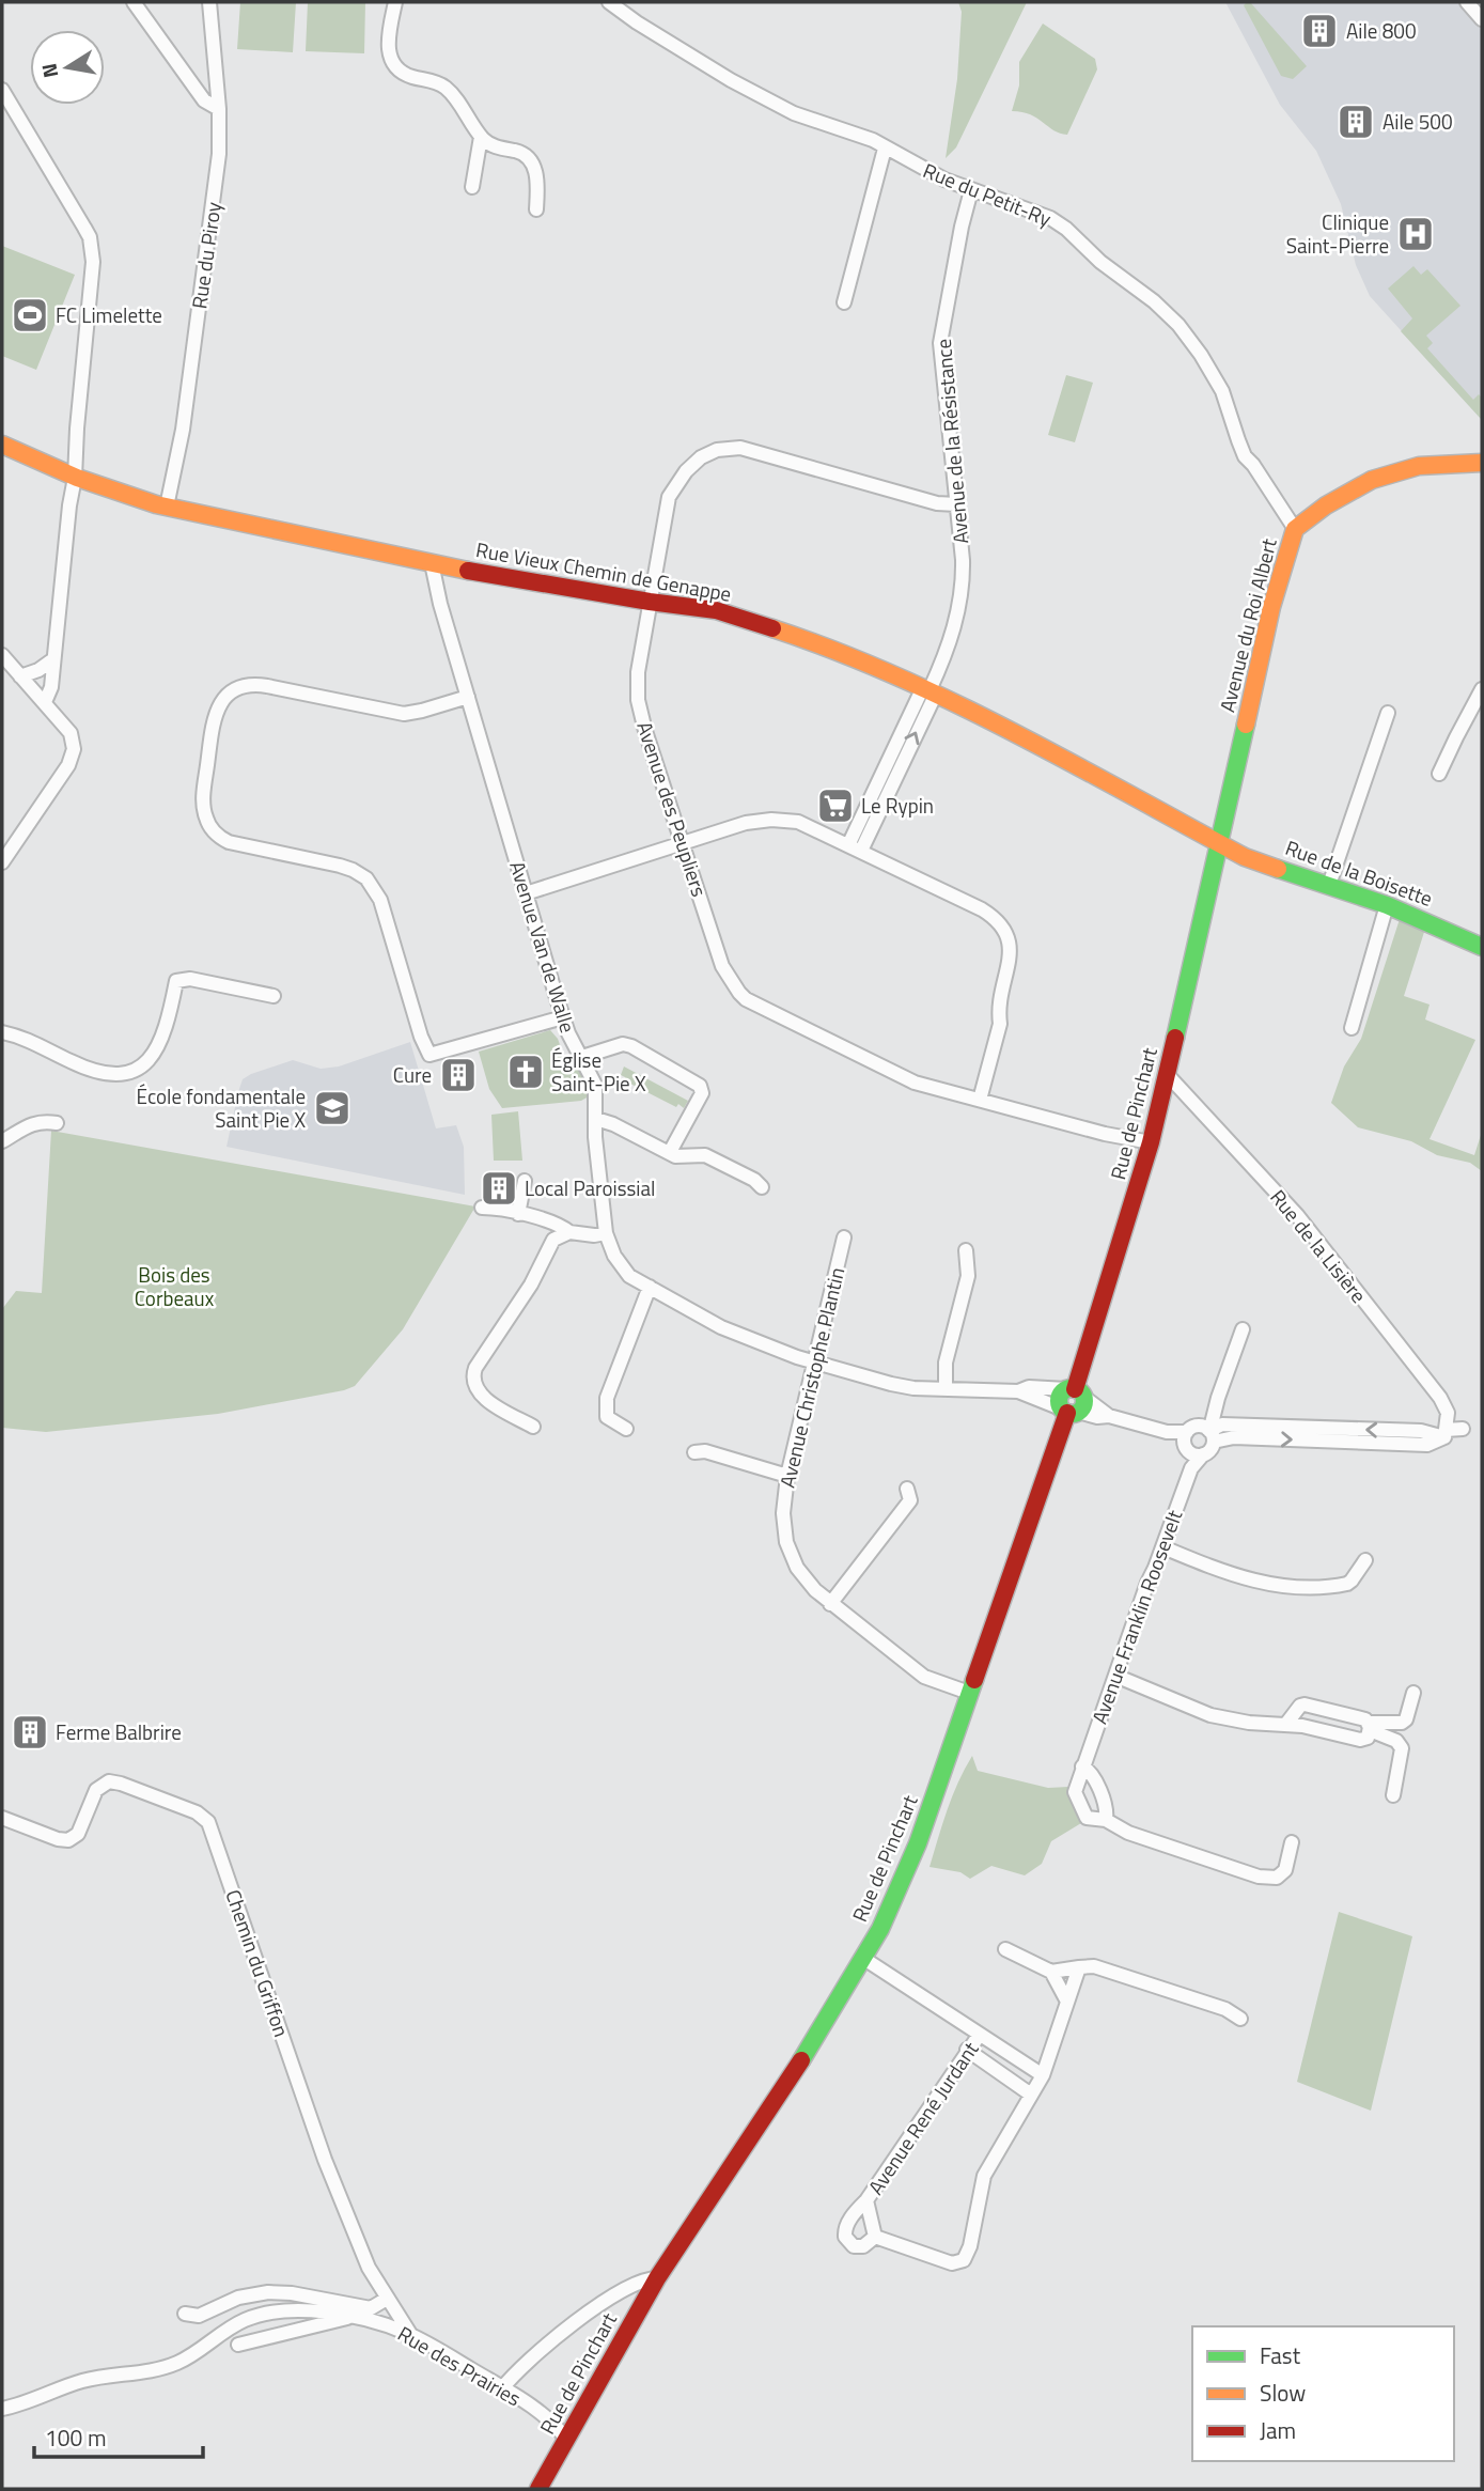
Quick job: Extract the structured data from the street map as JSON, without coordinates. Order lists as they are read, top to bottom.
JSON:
{
  "streets": {
    "main road": [
      "Rue Vieux Chemin de Genappe",
      "Avenue du Roi Albert",
      "Rue de la Boisette",
      "Rue de Pinchart"
    ],
    "street": [
      "Rue du Petit-Ry",
      "Rue du Piroy",
      "Avenue de la Résistance",
      "Avenue des Peupliers",
      "Avenue Van de Walle",
      "Rue de la Lisière",
      "Avenue Christophe Plantin",
      "Avenue Franklin Roosevelt",
      "Chemin du Griffon",
      "Avenue René Jurdant",
      "Rue des Prairies"
    ]
  },
  "crossings": [
    ["Rue du Petit-Ry", "Avenue de la Résistance"],
    ["Rue du Petit-Ry", "Avenue du Roi Albert"],
    ["Rue du Piroy", "Rue Vieux Chemin de Genappe"],
    ["Avenue de la Résistance", "Rue Vieux Chemin de Genappe"],
    ["Avenue de la Résistance", "Avenue des Peupliers"],
    ["Rue Vieux Chemin de Genappe", "Avenue du Roi Albert"],
    ["Rue Vieux Chemin de Genappe", "Avenue des Peupliers"],
    ["Rue Vieux Chemin de Genappe", "Rue de la Boisette"],
    ["Rue Vieux Chemin de Genappe", "Avenue Van de Walle"],
    ["Rue Vieux Chemin de Genappe", "Rue de Pinchart"],
    ["Avenue du Roi Albert", "Rue de la Boisette"],
    ["Avenue du Roi Albert", "Rue de Pinchart"],
    ["Avenue des Peupliers", "Rue de Pinchart"],
    ["Rue de la Boisette", "Rue de Pinchart"],
    ["Avenue Van de Walle", "Rue de Pinchart"],
    ["Avenue Van de Walle", "Avenue Christophe Plantin"],
    ["Rue de Pinchart", "Rue de la Lisière"],
    ["Rue de Pinchart", "Avenue Christophe Plantin"],
    ["Rue de Pinchart", "Avenue René Jurdant"],
    ["Rue de Pinchart", "Rue des Prairies"],
    ["Chemin du Griffon", "Rue des Prairies"]
  ],
  "parks": ["Bois des Corbeaux"],
  "places": {
    "building": [
      "Aile 800",
      "Aile 500",
      "Cure",
      "Local Paroissial",
      "Ferme Balbrire"
    ],
    "hospital": ["Clinique Saint-Pierre"],
    "sports": ["FC Limelette"],
    "supermarket": ["Le Rypin"],
    "church": ["Église Saint-Pie X"],
    "school or university": ["École fondamentale Saint Pie X"]
  },
  "legend": ["Fast", "Slow", "Jam"],
  "scale_bar": "100 m",
  "north": "left"
}
